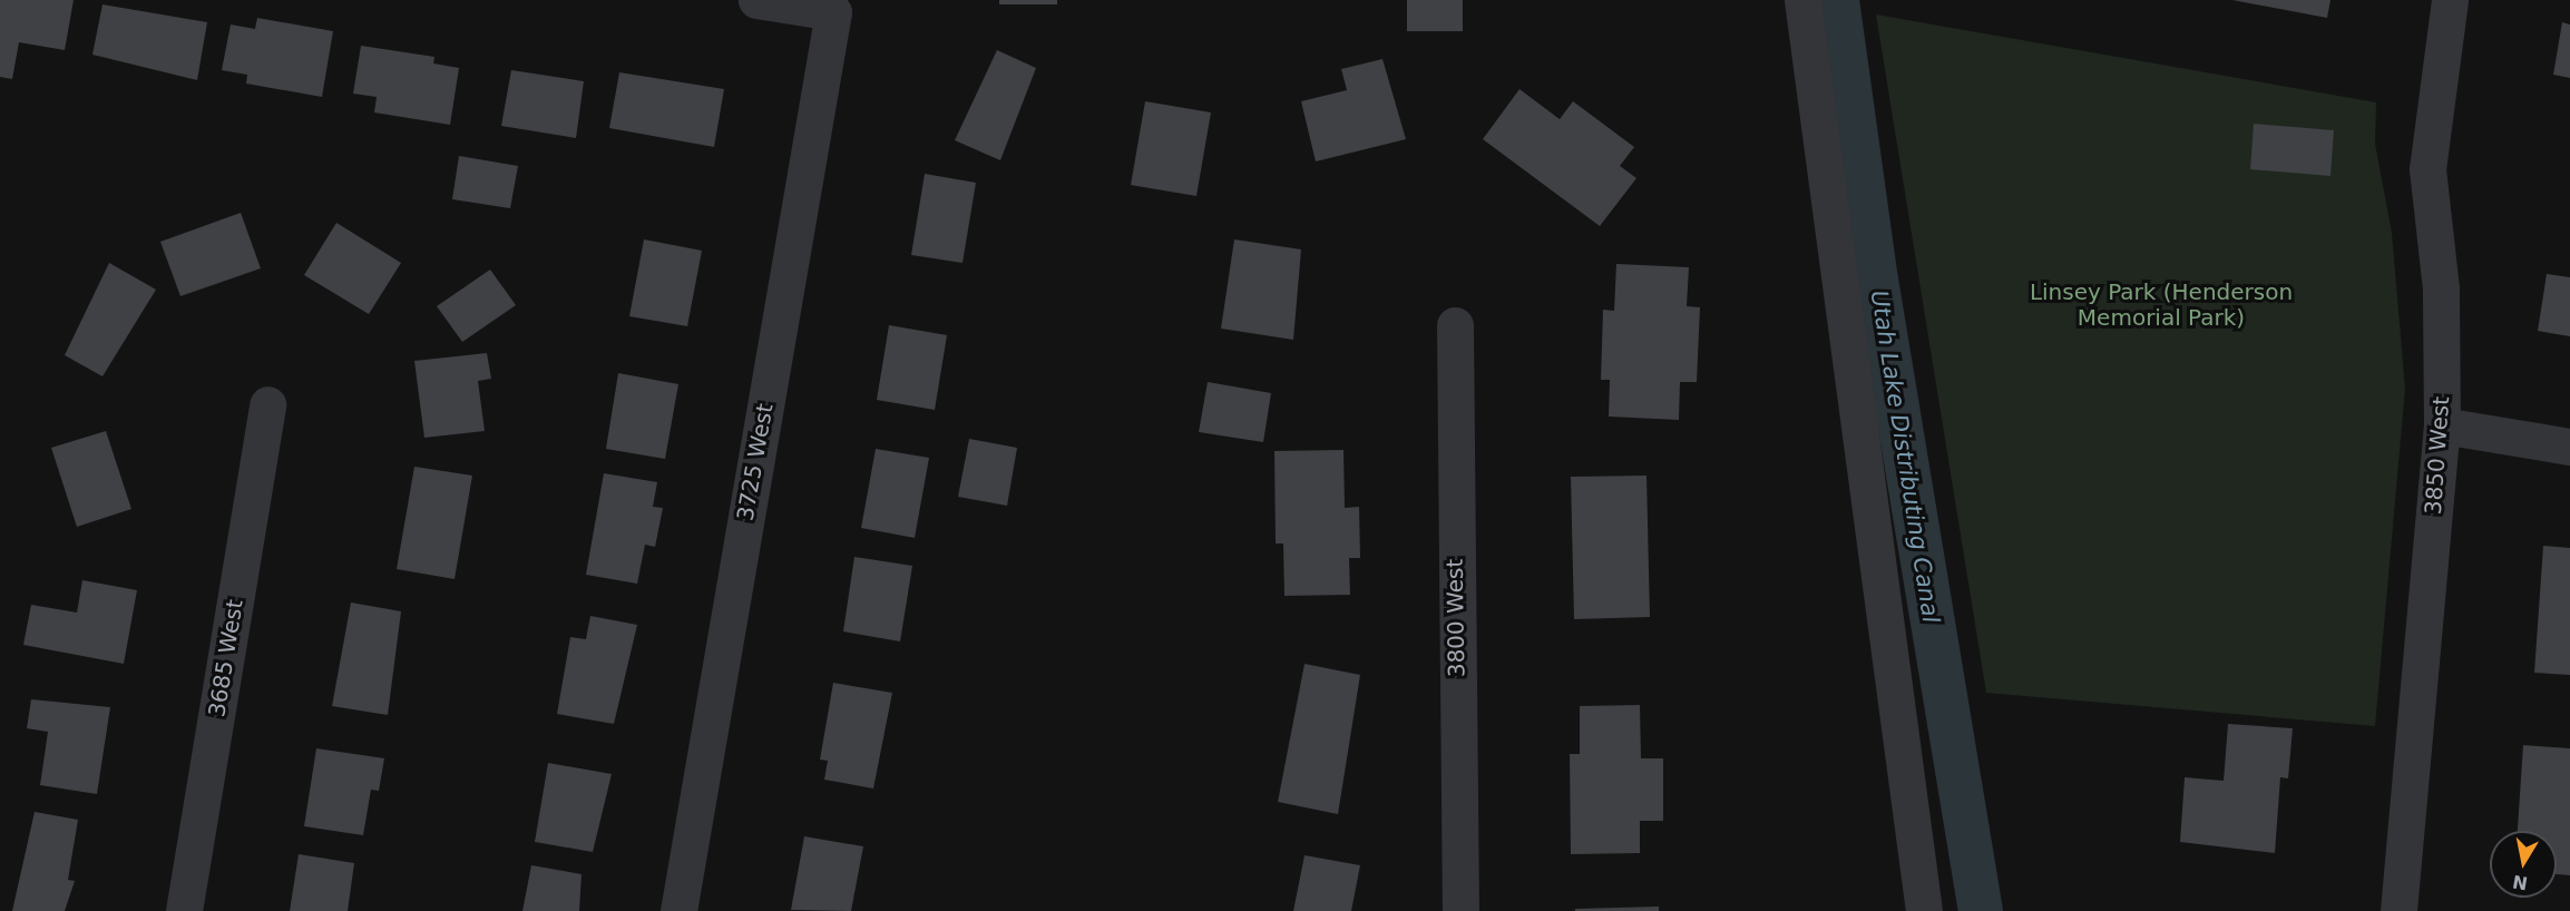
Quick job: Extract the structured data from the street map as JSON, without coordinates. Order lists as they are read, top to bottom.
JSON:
{
  "streets": {
    "street": [
      "3850 West",
      "3725 West",
      "3800 West",
      "3685 West"
    ]
  },
  "water": ["Utah Lake Distributing Canal"],
  "parks": ["Linsey Park (Henderson Memorial Park)"],
  "north": "bottom"
}
